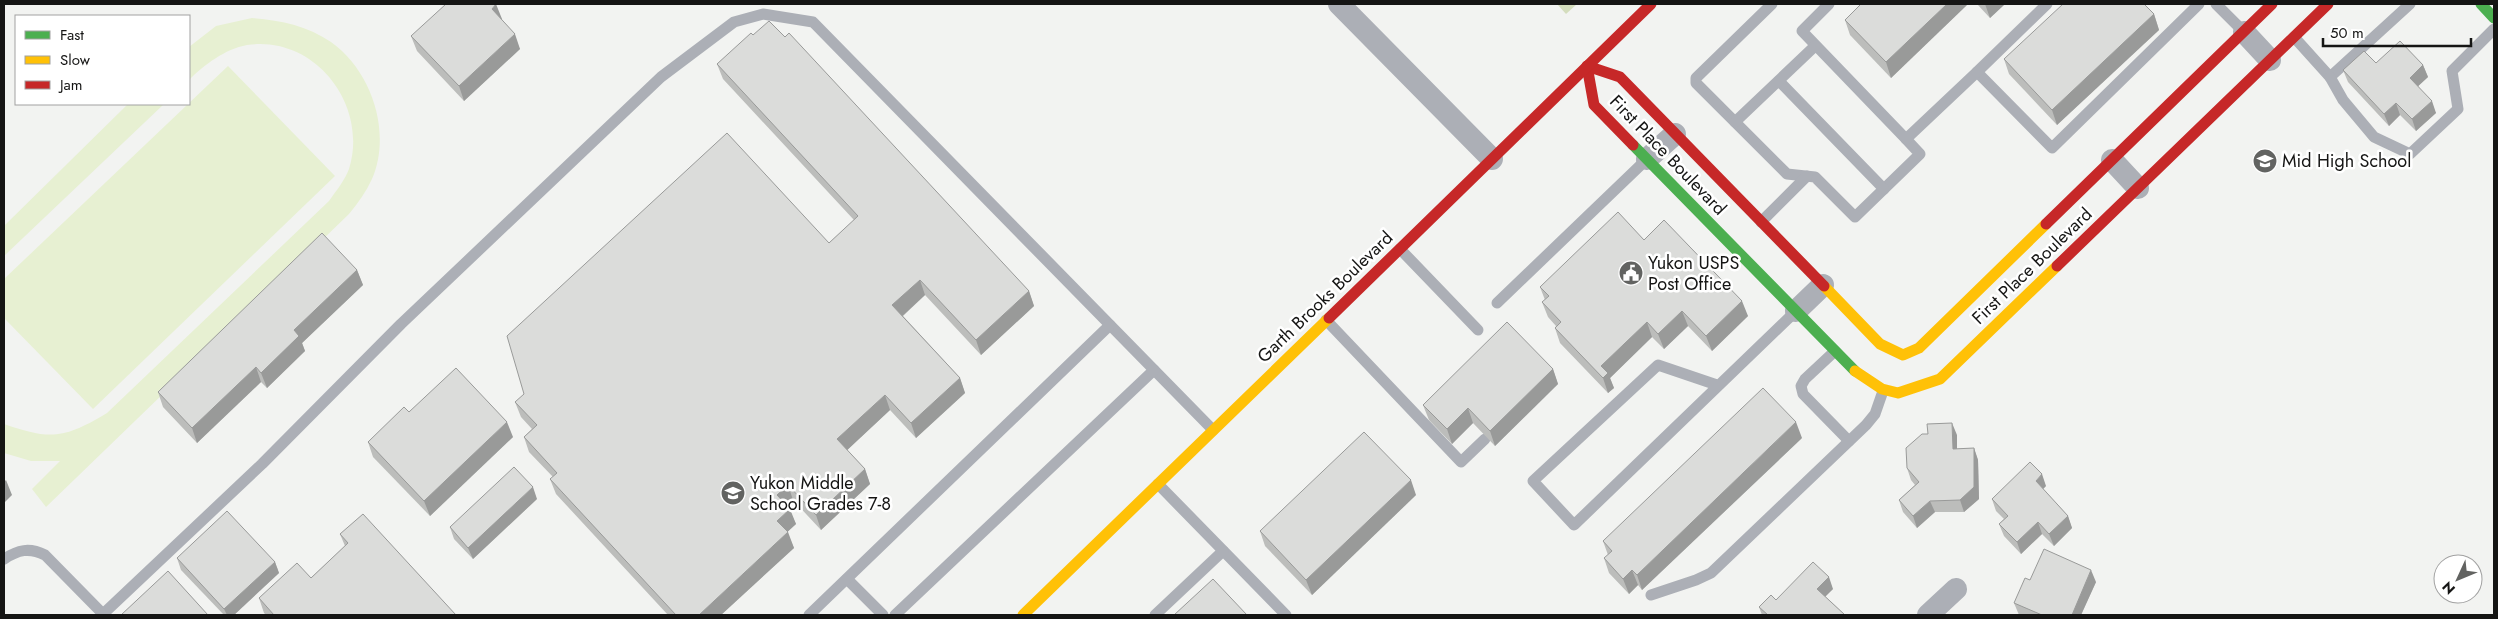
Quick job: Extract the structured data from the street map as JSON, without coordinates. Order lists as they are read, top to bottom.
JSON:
{
  "streets": {
    "street": ["First Place Boulevard", "Garth Brooks Boulevard"]
  },
  "crossings": [
    ["First Place Boulevard", "Garth Brooks Boulevard"]
  ],
  "places": {
    "school or university": ["Mid High School", "Yukon Middle School Grades 7-8"],
    "public building": ["Yukon USPS Post Office"]
  },
  "legend": ["Fast", "Slow", "Jam"],
  "scale_bar": "50 m",
  "north": "bottom left"
}
